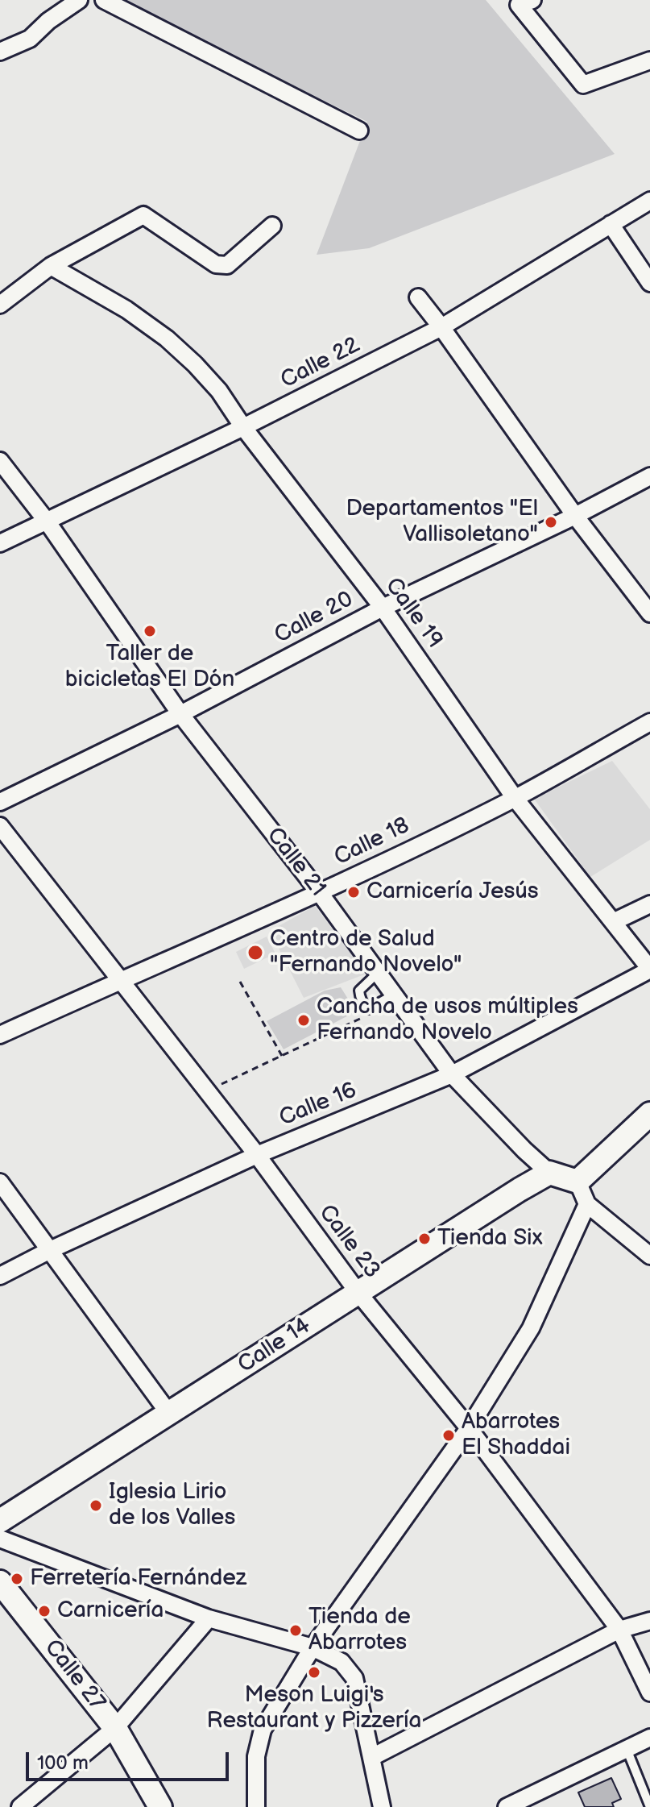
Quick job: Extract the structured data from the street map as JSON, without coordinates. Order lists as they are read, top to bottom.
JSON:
{
  "streets": {
    "street": [
      "Calle 22",
      "Calle 19",
      "Calle 20",
      "Calle 18",
      "Calle 21",
      "Calle 16",
      "Calle 23",
      "Calle 14",
      "Calle 27"
    ]
  },
  "crossings": [
    ["Calle 22", "Calle 19"],
    ["Calle 22", "Calle 21"],
    ["Calle 19", "Calle 20"],
    ["Calle 19", "Calle 18"],
    ["Calle 19", "Calle 16"],
    ["Calle 20", "Calle 21"],
    ["Calle 18", "Calle 21"],
    ["Calle 18", "Calle 23"],
    ["Calle 21", "Calle 16"],
    ["Calle 21", "Calle 14"],
    ["Calle 16", "Calle 23"],
    ["Calle 23", "Calle 14"]
  ],
  "places": [
    "Departamentos \"El Vallisoletano\"",
    "Taller de bicicletas El Dón",
    "Carnicería Jesús",
    "Centro de Salud \"Fernando Novelo\"",
    "Cancha de usos múltiples Fernando Novelo",
    "Tienda Six",
    "Abarrotes El Shaddai",
    "Iglesia Lirio de los Valles",
    "Ferretería Fernández",
    "Carnicería",
    "Tienda de Abarrotes",
    "Meson Luigi's Restaurant y Pizzería"
  ],
  "scale_bar": "100 m"
}
